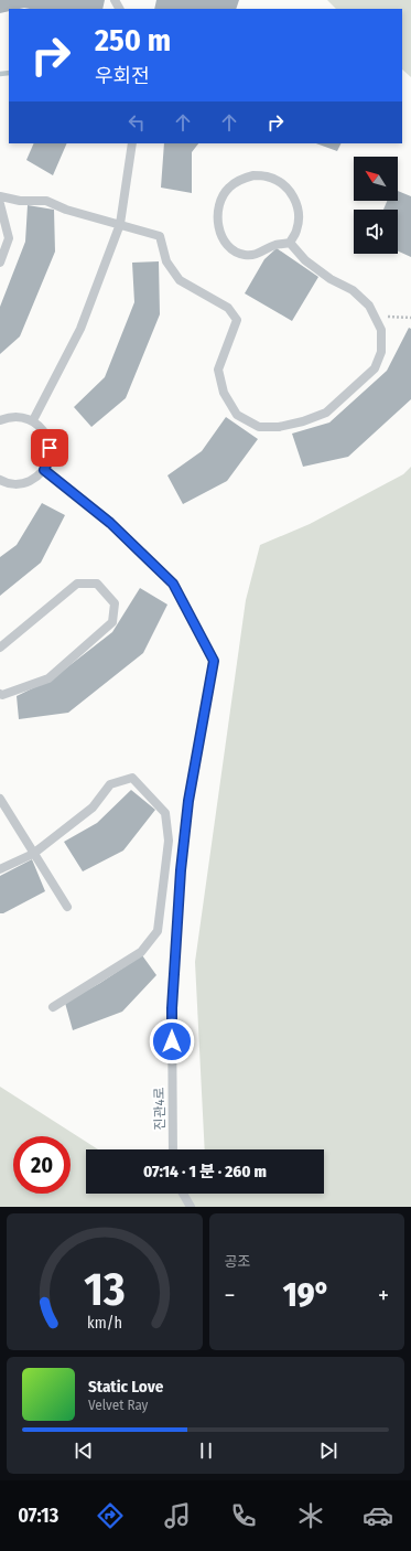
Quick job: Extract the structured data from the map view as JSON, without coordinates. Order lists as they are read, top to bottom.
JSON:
{
  "streets": {
    "lane": ["진관4로"]
  },
  "north": "top left",
  "page": {
    "turn": ["250 m", "우회전"],
    "limit": "20",
    "trip": "07:14 · 1 분 · 260 m",
    "tile": "공조",
    "heat": ["−", "19°", "+"],
    "song": ["Static Love", "Velvet Ray"],
    "tabs": "07:13",
    "gauge": ["13", "km/h"]
  }
}
